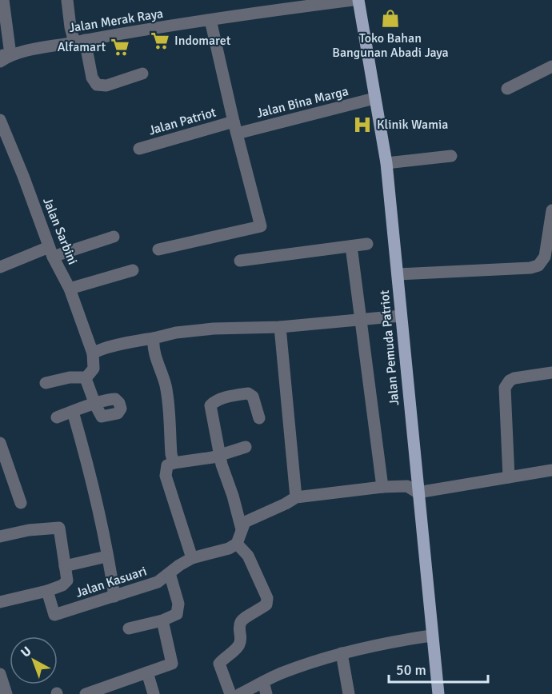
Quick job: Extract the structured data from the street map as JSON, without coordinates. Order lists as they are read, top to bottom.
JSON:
{
  "streets": {
    "main road": ["Jalan Pemuda Patriot"],
    "street": [
      "Jalan Merak Raya",
      "Jalan Bina Marga",
      "Jalan Patriot",
      "Jalan Sarbini",
      "Jalan Kasuari"
    ]
  },
  "crossings": [
    ["Jalan Bina Marga", "Jalan Pemuda Patriot"]
  ],
  "places": {
    "shop": ["Toko Bahan Bangunan Abadi Jaya"],
    "supermarket": ["Indomaret", "Alfamart"],
    "hospital": ["Klinik Wamia"]
  },
  "scale_bar": "50 m",
  "north": "top left"
}
